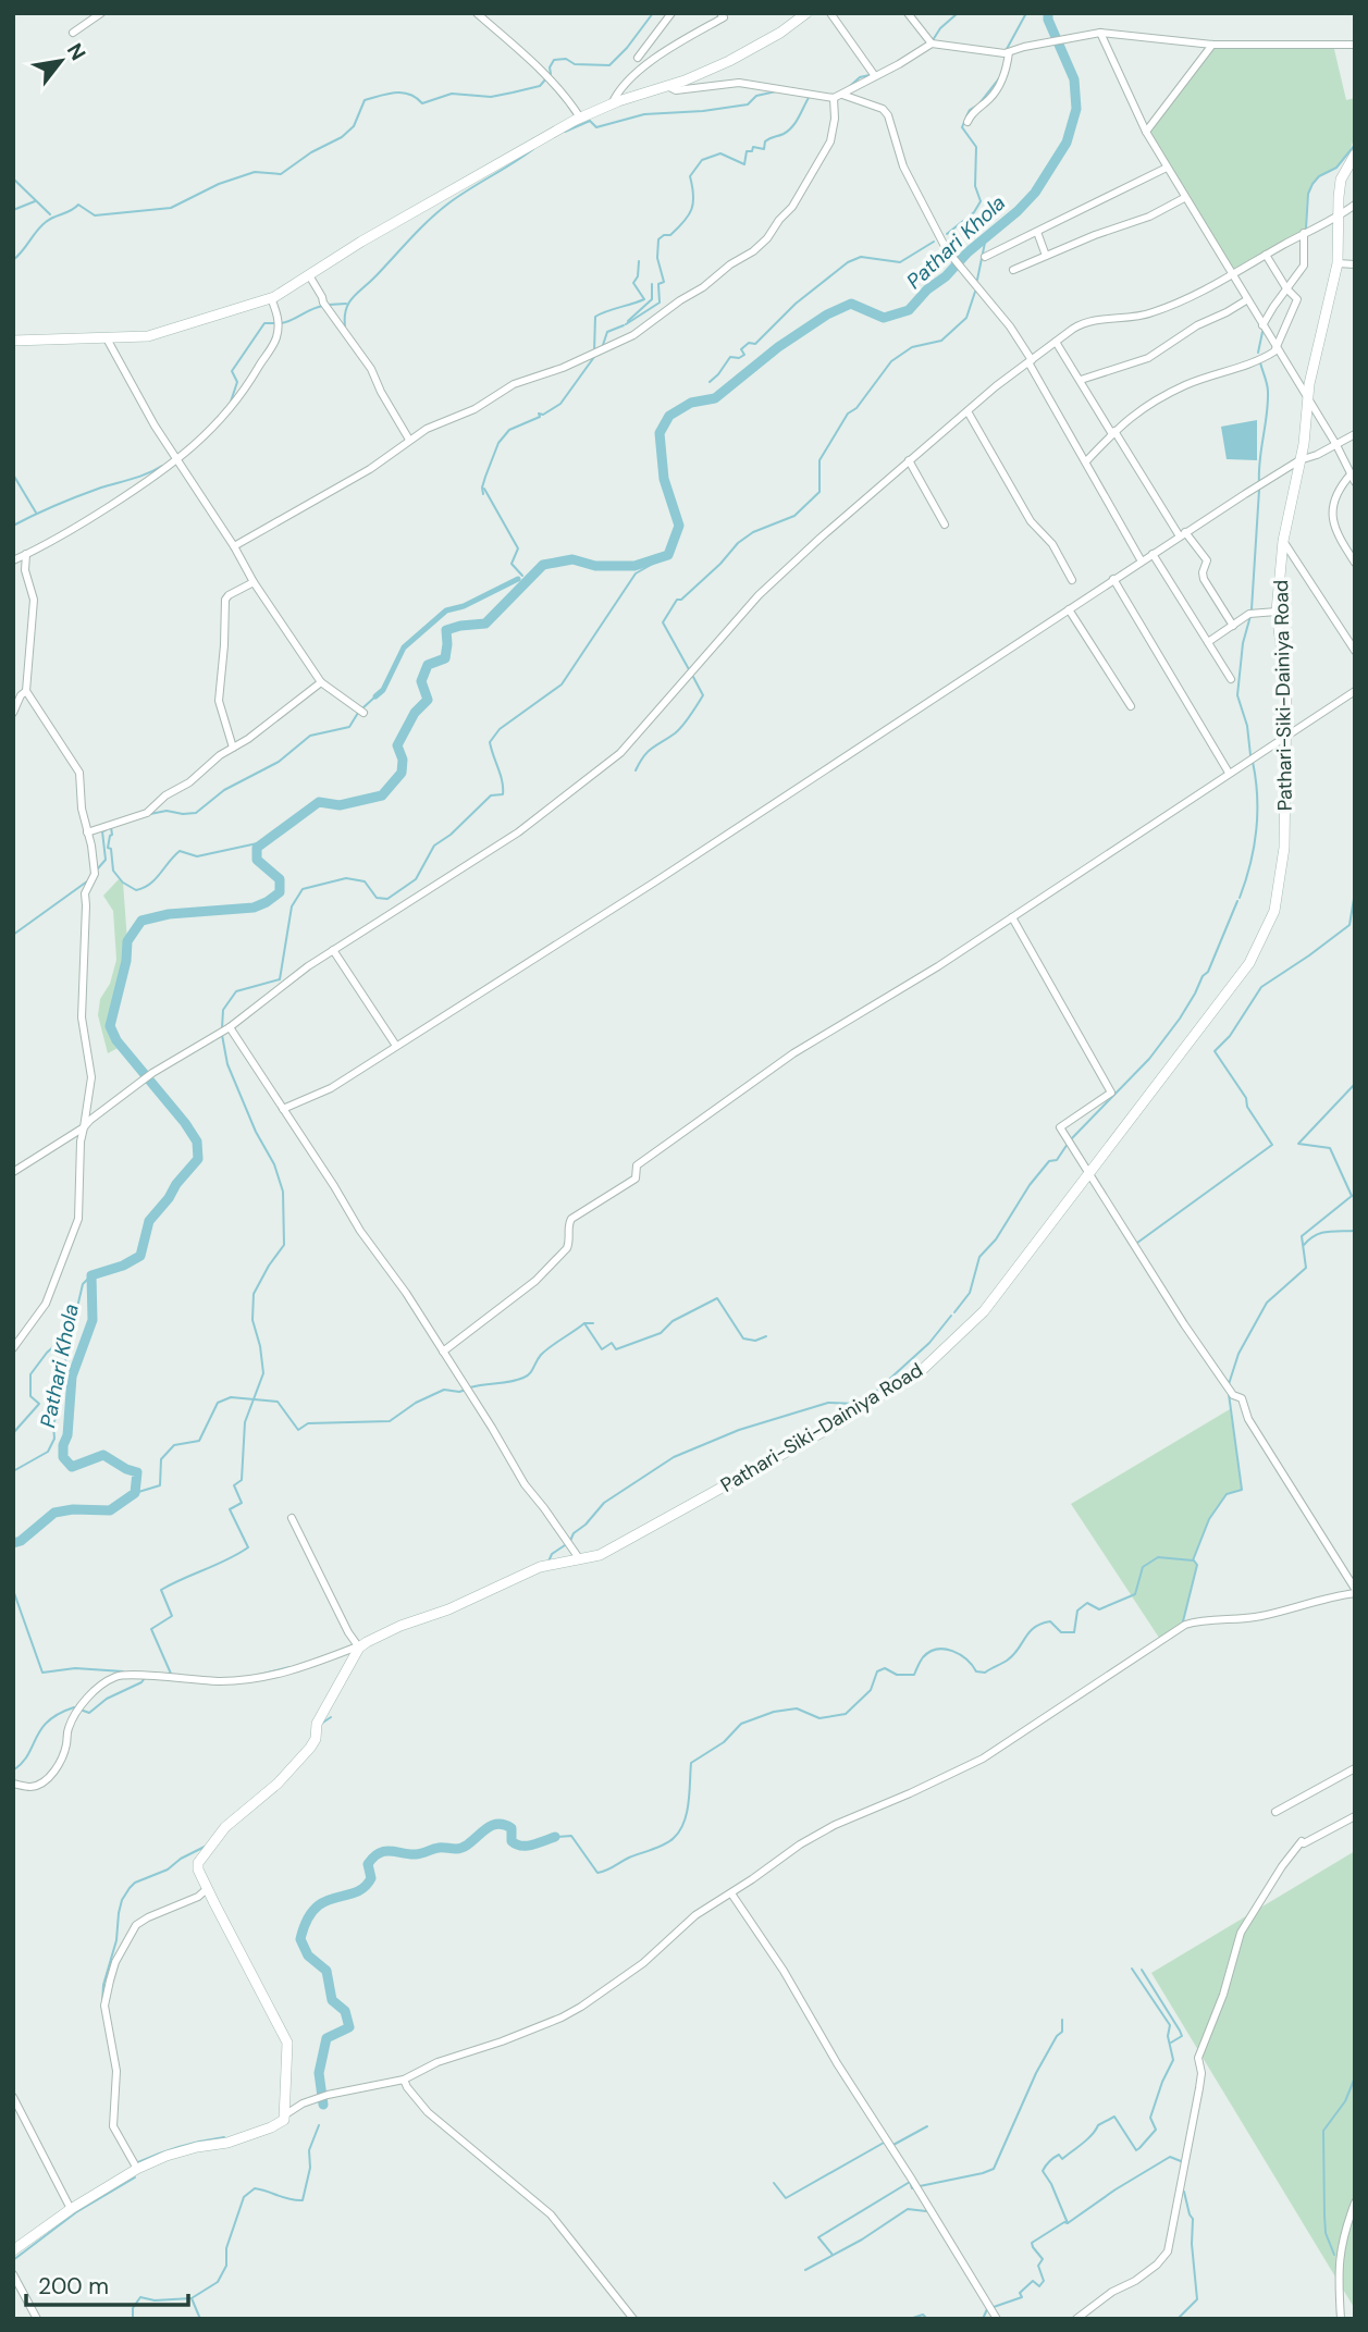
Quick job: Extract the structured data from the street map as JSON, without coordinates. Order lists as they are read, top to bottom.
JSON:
{
  "streets": {
    "main road": ["Pathari-Siki-Dainiya Road"]
  },
  "water": ["Pathari Khola"],
  "scale_bar": "200 m",
  "north": "top right"
}
